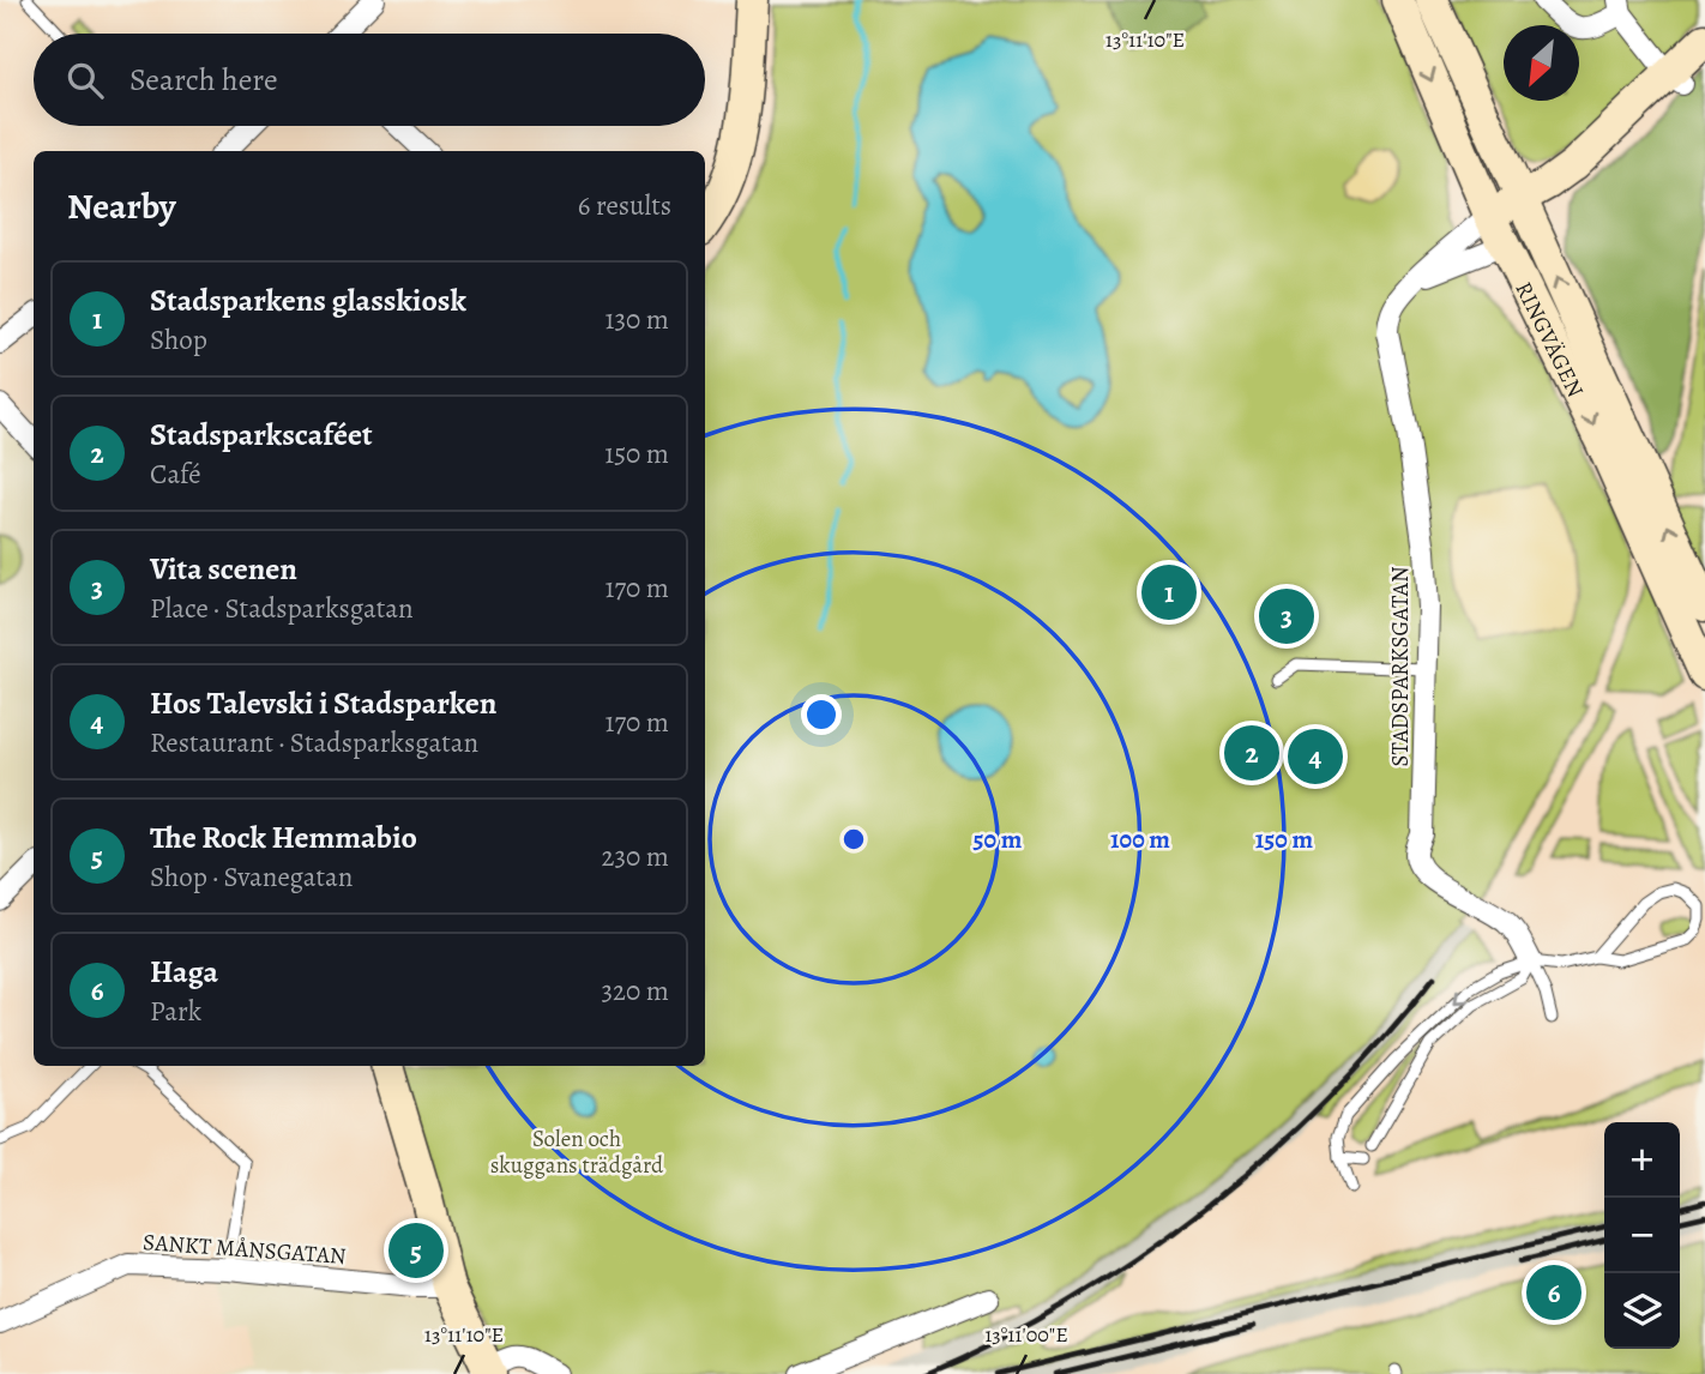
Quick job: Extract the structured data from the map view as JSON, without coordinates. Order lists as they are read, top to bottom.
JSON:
{
  "streets": {
    "main road": ["RINGVÄGEN"],
    "street": ["STADSPARKSGATAN", "SANKT MÅNSGATAN"]
  },
  "crossings": [
    ["RINGVÄGEN", "STADSPARKSGATAN"]
  ],
  "parks": ["Solen och skuggans trädgård"],
  "north": "bottom left",
  "page": {
    "search": "Search here",
    "heading": ["Nearby", "6 results"],
    "list": [
      {
        "mark": "1",
        "name": "Stadsparkens glasskiosk",
        "note": "Shop",
        "value": "130 m"
      },
      {
        "mark": "2",
        "name": "Stadsparkscaféet",
        "note": "Café",
        "value": "150 m"
      },
      {
        "mark": "3",
        "name": "Vita scenen",
        "note": "Place · Stadsparksgatan",
        "value": "170 m"
      },
      {
        "mark": "4",
        "name": "Hos Talevski i Stadsparken",
        "note": "Restaurant · Stadsparksgatan",
        "value": "170 m"
      },
      {
        "mark": "5",
        "name": "The Rock Hemmabio",
        "note": "Shop · Svanegatan",
        "value": "230 m"
      },
      {
        "mark": "6",
        "name": "Haga",
        "note": "Park",
        "value": "320 m"
      }
    ],
    "pins": [
      "1",
      "3",
      "2",
      "4",
      "5",
      "6"
    ],
    "map_buttons": ["+", "−"]
  },
  "coordinates": ["13°11'10\"E", "13°11'00\"E"],
  "rings": ["50 m", "100 m", "150 m"]
}
